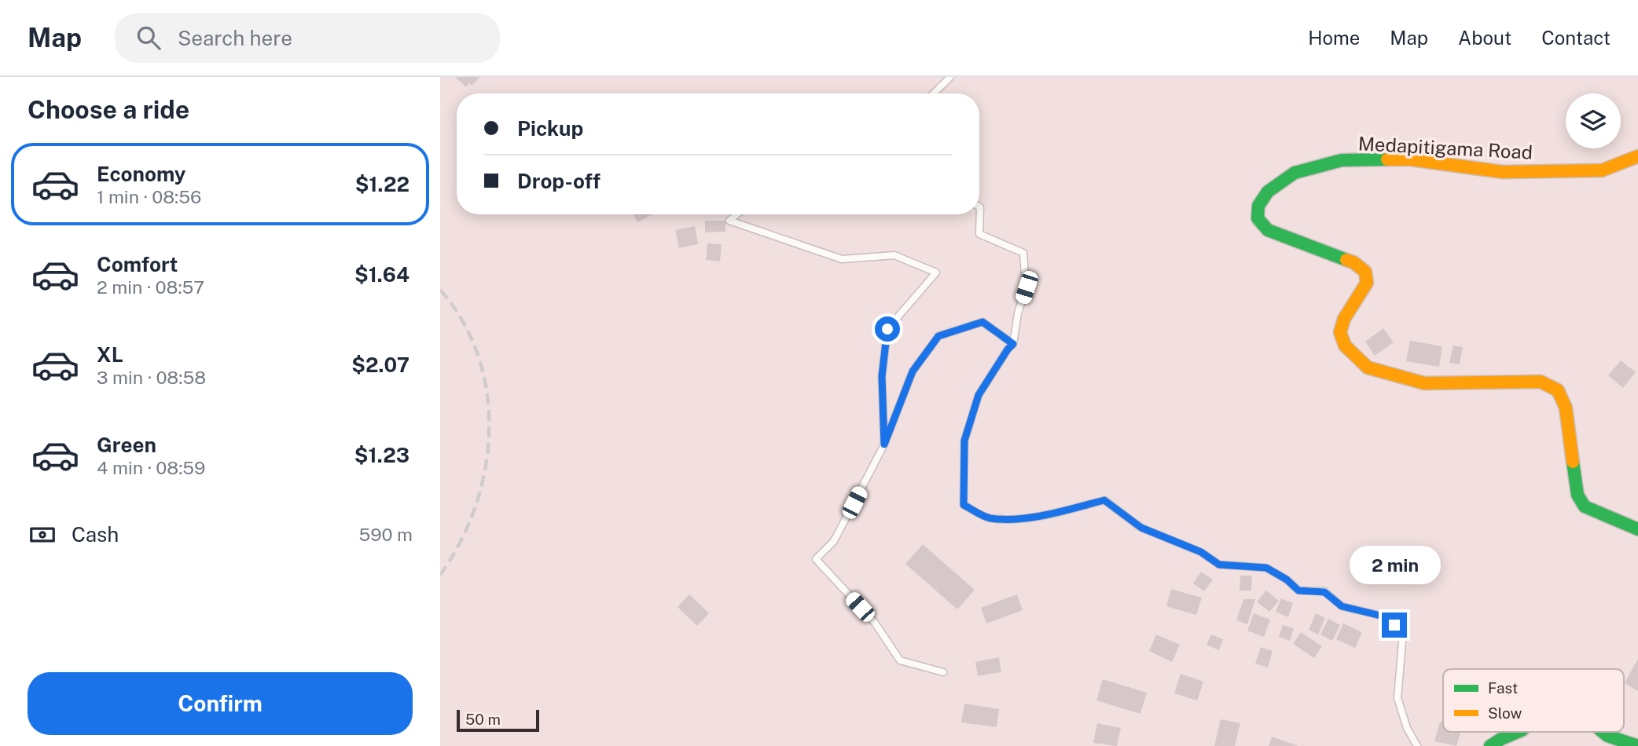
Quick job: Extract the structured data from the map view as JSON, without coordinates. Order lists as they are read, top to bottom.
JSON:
{
  "streets": {
    "street": ["Medapitigama Road"]
  },
  "legend": ["Fast", "Slow"],
  "scale_bar": "50 m",
  "page": {
    "header": "Map",
    "search": "Search here",
    "nav": [
      "Home",
      "Map",
      "About",
      "Contact"
    ],
    "heading": "Choose a ride",
    "banner": ["Pickup", "Drop-off"],
    "list": [
      {
        "name": "Economy",
        "note": "1 min · 08:56",
        "value": "$1.22"
      },
      {
        "name": "Comfort",
        "note": "2 min · 08:57",
        "value": "$1.64"
      },
      {
        "name": "XL",
        "note": "3 min · 08:58",
        "value": "$2.07"
      },
      {
        "name": "Green",
        "note": "4 min · 08:59",
        "value": "$1.23"
      }
    ],
    "pay": ["Cash", "590 m"],
    "bubble": "2 min",
    "buttons": "Confirm",
    "scale": "50 m"
  }
}
